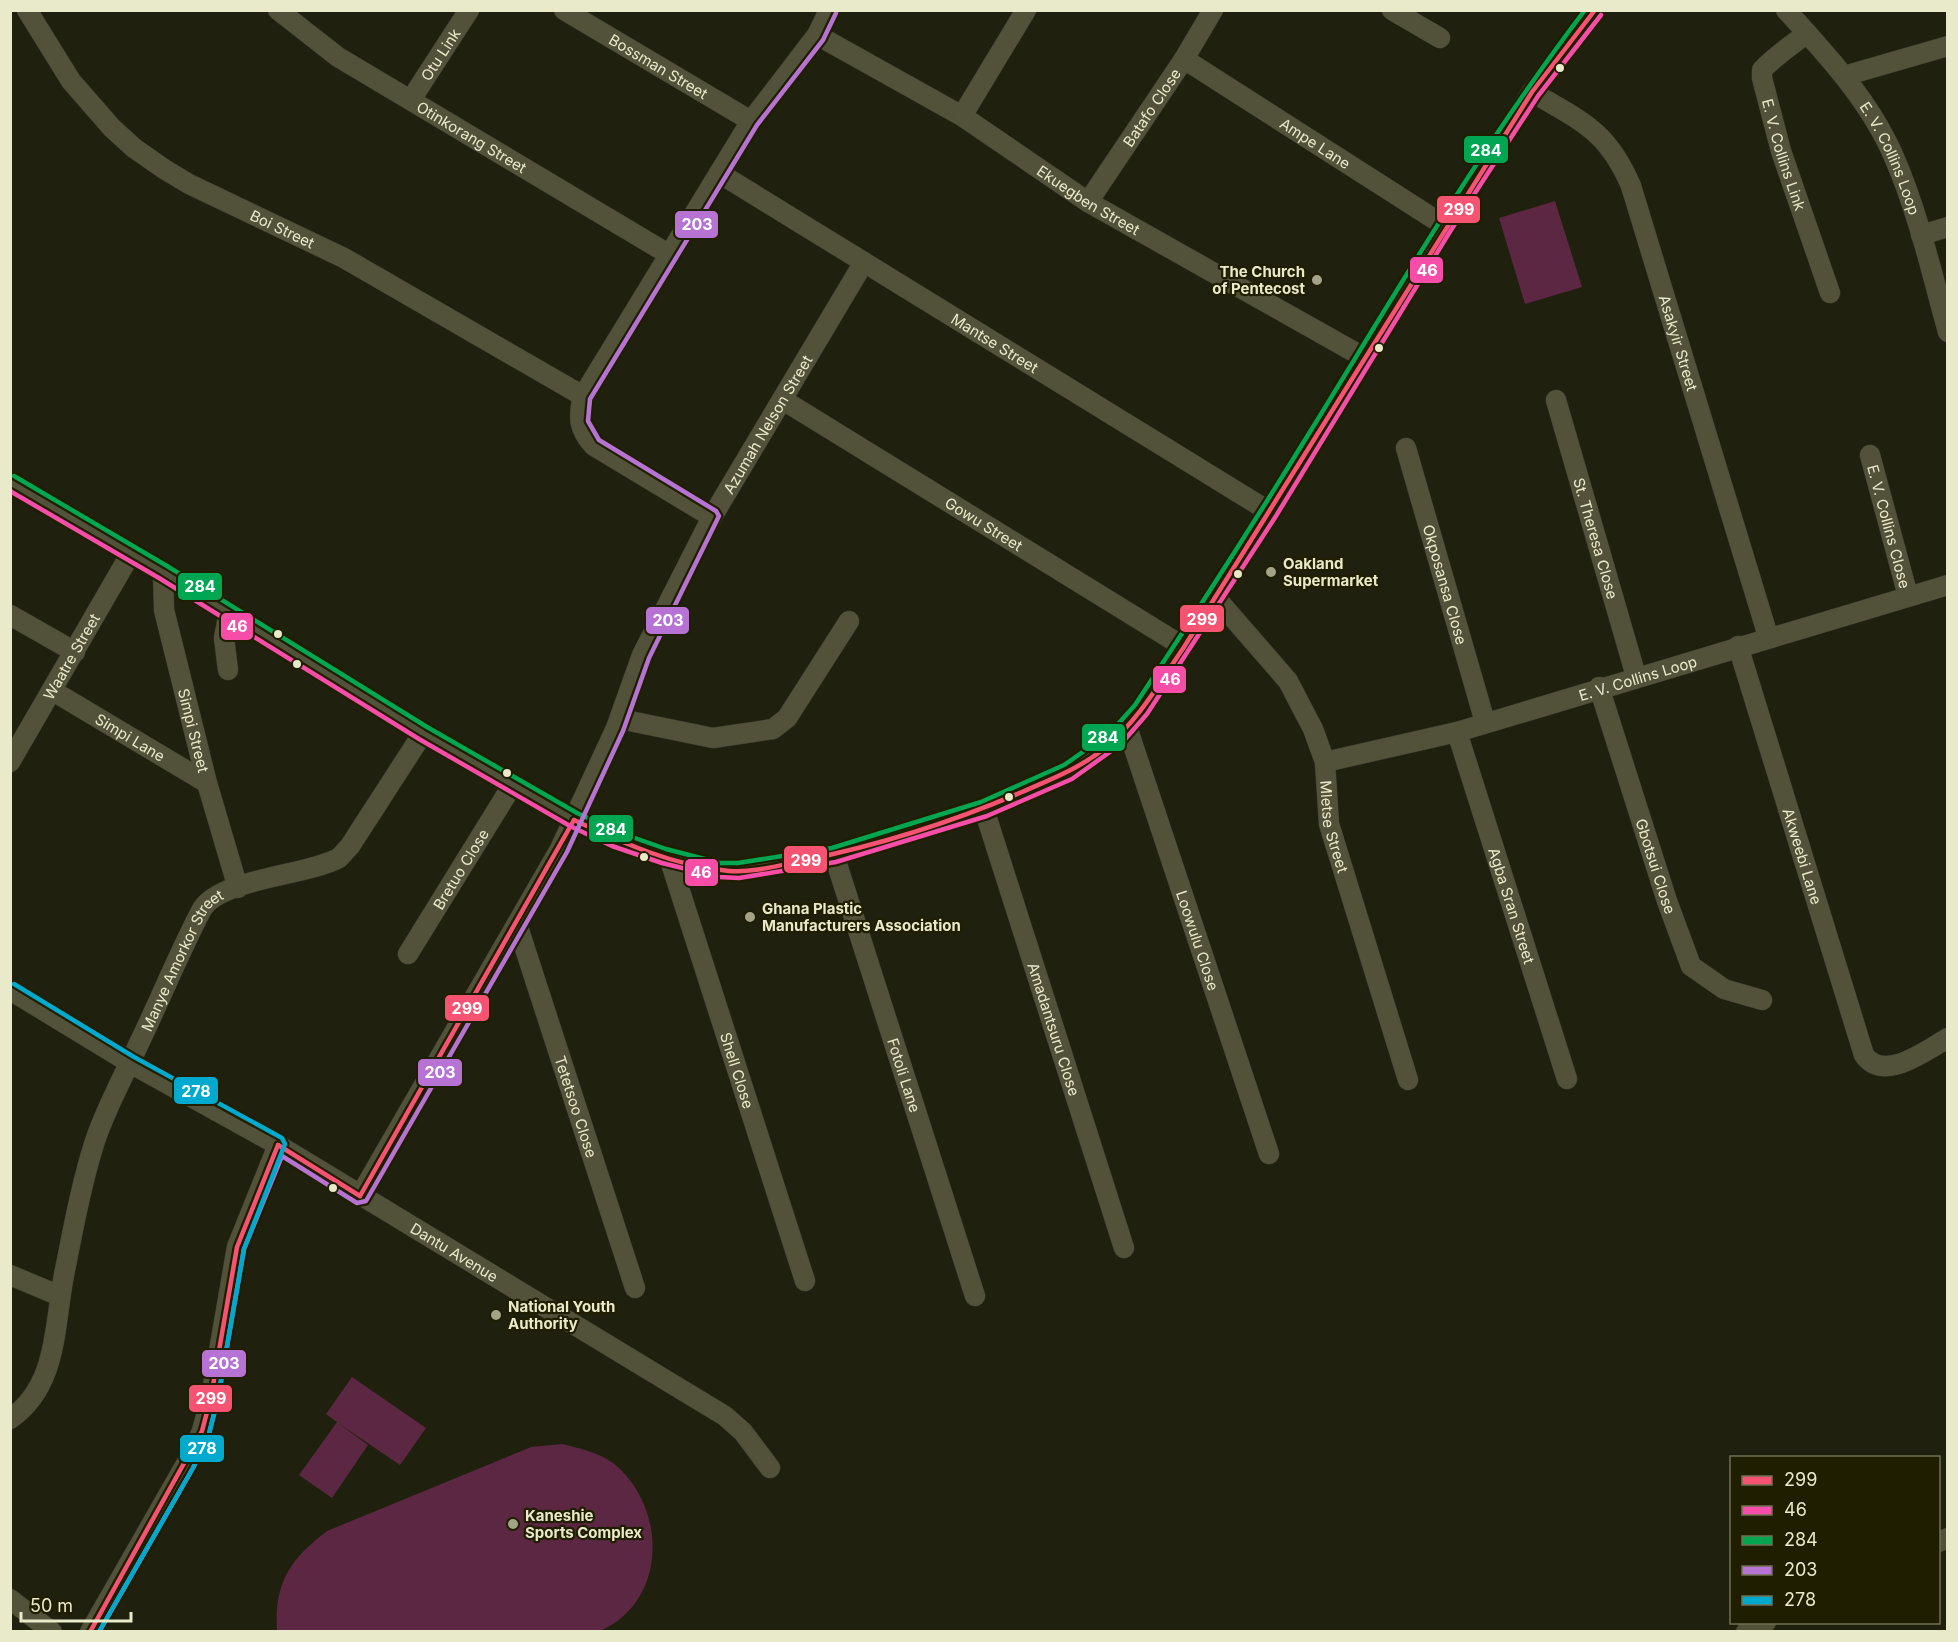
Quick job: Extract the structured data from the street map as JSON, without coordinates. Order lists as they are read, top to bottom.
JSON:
{
  "streets": {
    "street": [
      "Otu Link",
      "Bossman Street",
      "Batafo Close",
      "Otinkorang Street",
      "Ampe Lane",
      "E. V. Collins Link",
      "E. V. Collins Loop",
      "Ekuegben Street",
      "Boi Street",
      "Mantse Street",
      "Asakyir Street",
      "Azumah Nelson Street",
      "Gowu Street",
      "E. V. Collins Close",
      "St. Theresa Close",
      "Okposansa Close",
      "Waatre Street",
      "Simpi Street",
      "Simpi Lane",
      "Mletse Street",
      "Akweebi Lane",
      "Gbotsui Close",
      "Bretuo Close",
      "Agba Sran Street",
      "Loowulu Close",
      "Manye Amorkor Street",
      "Amadantsuru Close",
      "Shell Close",
      "Fotoli Lane",
      "Tetetsoo Close",
      "Dantu Avenue"
    ]
  },
  "crossings": [
    ["Otu Link", "Otinkorang Street"],
    ["Batafo Close", "Ampe Lane"],
    ["Batafo Close", "Ekuegben Street"],
    ["E. V. Collins Link", "E. V. Collins Loop"],
    ["E. V. Collins Loop", "Asakyir Street"],
    ["E. V. Collins Loop", "E. V. Collins Close"],
    ["E. V. Collins Loop", "St. Theresa Close"],
    ["E. V. Collins Loop", "Okposansa Close"],
    ["E. V. Collins Loop", "Mletse Street"],
    ["E. V. Collins Loop", "Akweebi Lane"],
    ["E. V. Collins Loop", "Gbotsui Close"],
    ["E. V. Collins Loop", "Agba Sran Street"],
    ["Mantse Street", "Azumah Nelson Street"],
    ["Azumah Nelson Street", "Gowu Street"],
    ["Azumah Nelson Street", "Tetetsoo Close"],
    ["Azumah Nelson Street", "Dantu Avenue"],
    ["Waatre Street", "Simpi Lane"],
    ["Simpi Street", "Simpi Lane"],
    ["Simpi Street", "Manye Amorkor Street"],
    ["Manye Amorkor Street", "Dantu Avenue"]
  ],
  "places": [
    "The Church of Pentecost",
    "Oakland Supermarket",
    "Ghana Plastic Manufacturers Association",
    "National Youth Authority",
    "Kaneshie Sports Complex"
  ],
  "lines": [
    "transit line 299",
    "transit line 284",
    "transit line 203",
    "transit line 46",
    "transit line 278"
  ],
  "legend": [
    "299",
    "46",
    "284",
    "203",
    "278"
  ],
  "scale_bar": "50 m"
}
